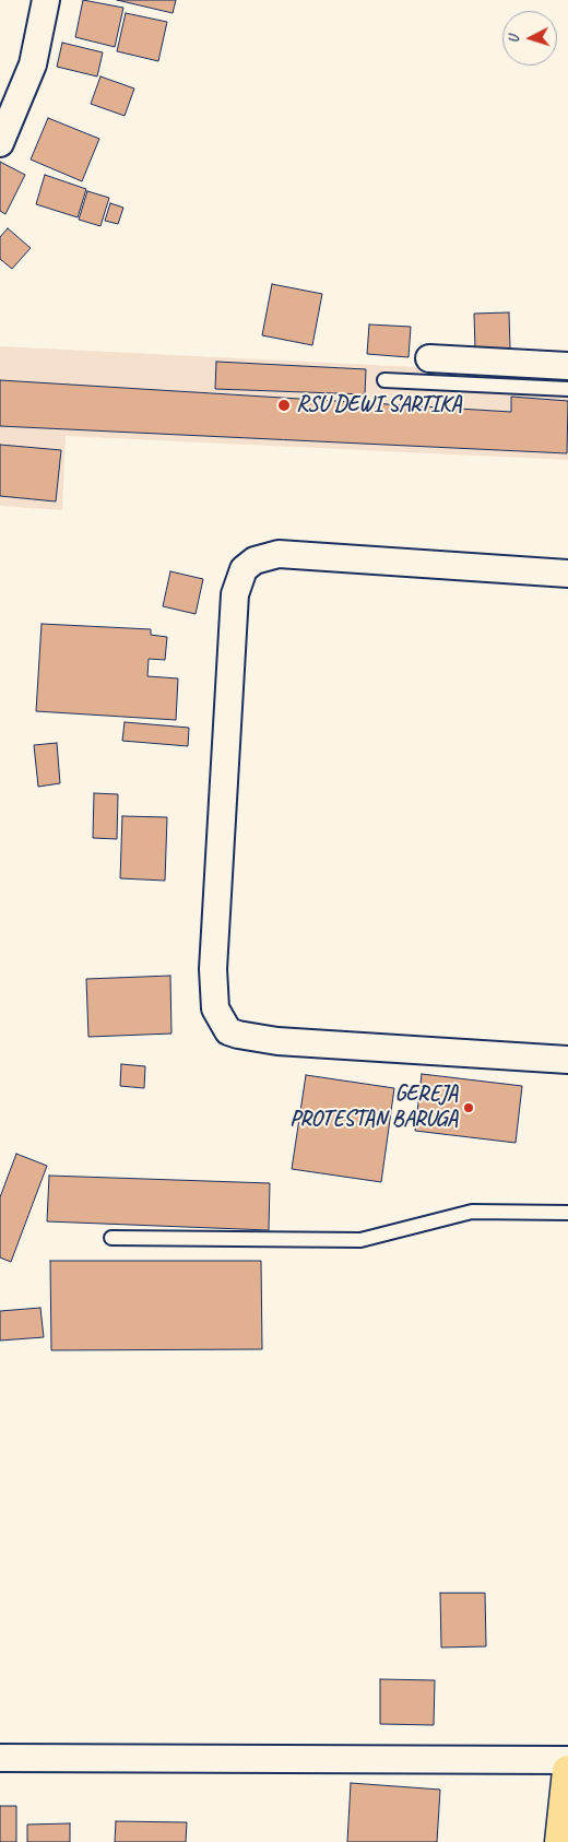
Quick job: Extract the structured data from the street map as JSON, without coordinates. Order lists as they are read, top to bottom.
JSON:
{
  "places": ["RSU DEWI SARTIKA", "GEREJA PROTESTAN BARUGA"],
  "north": "left"
}
